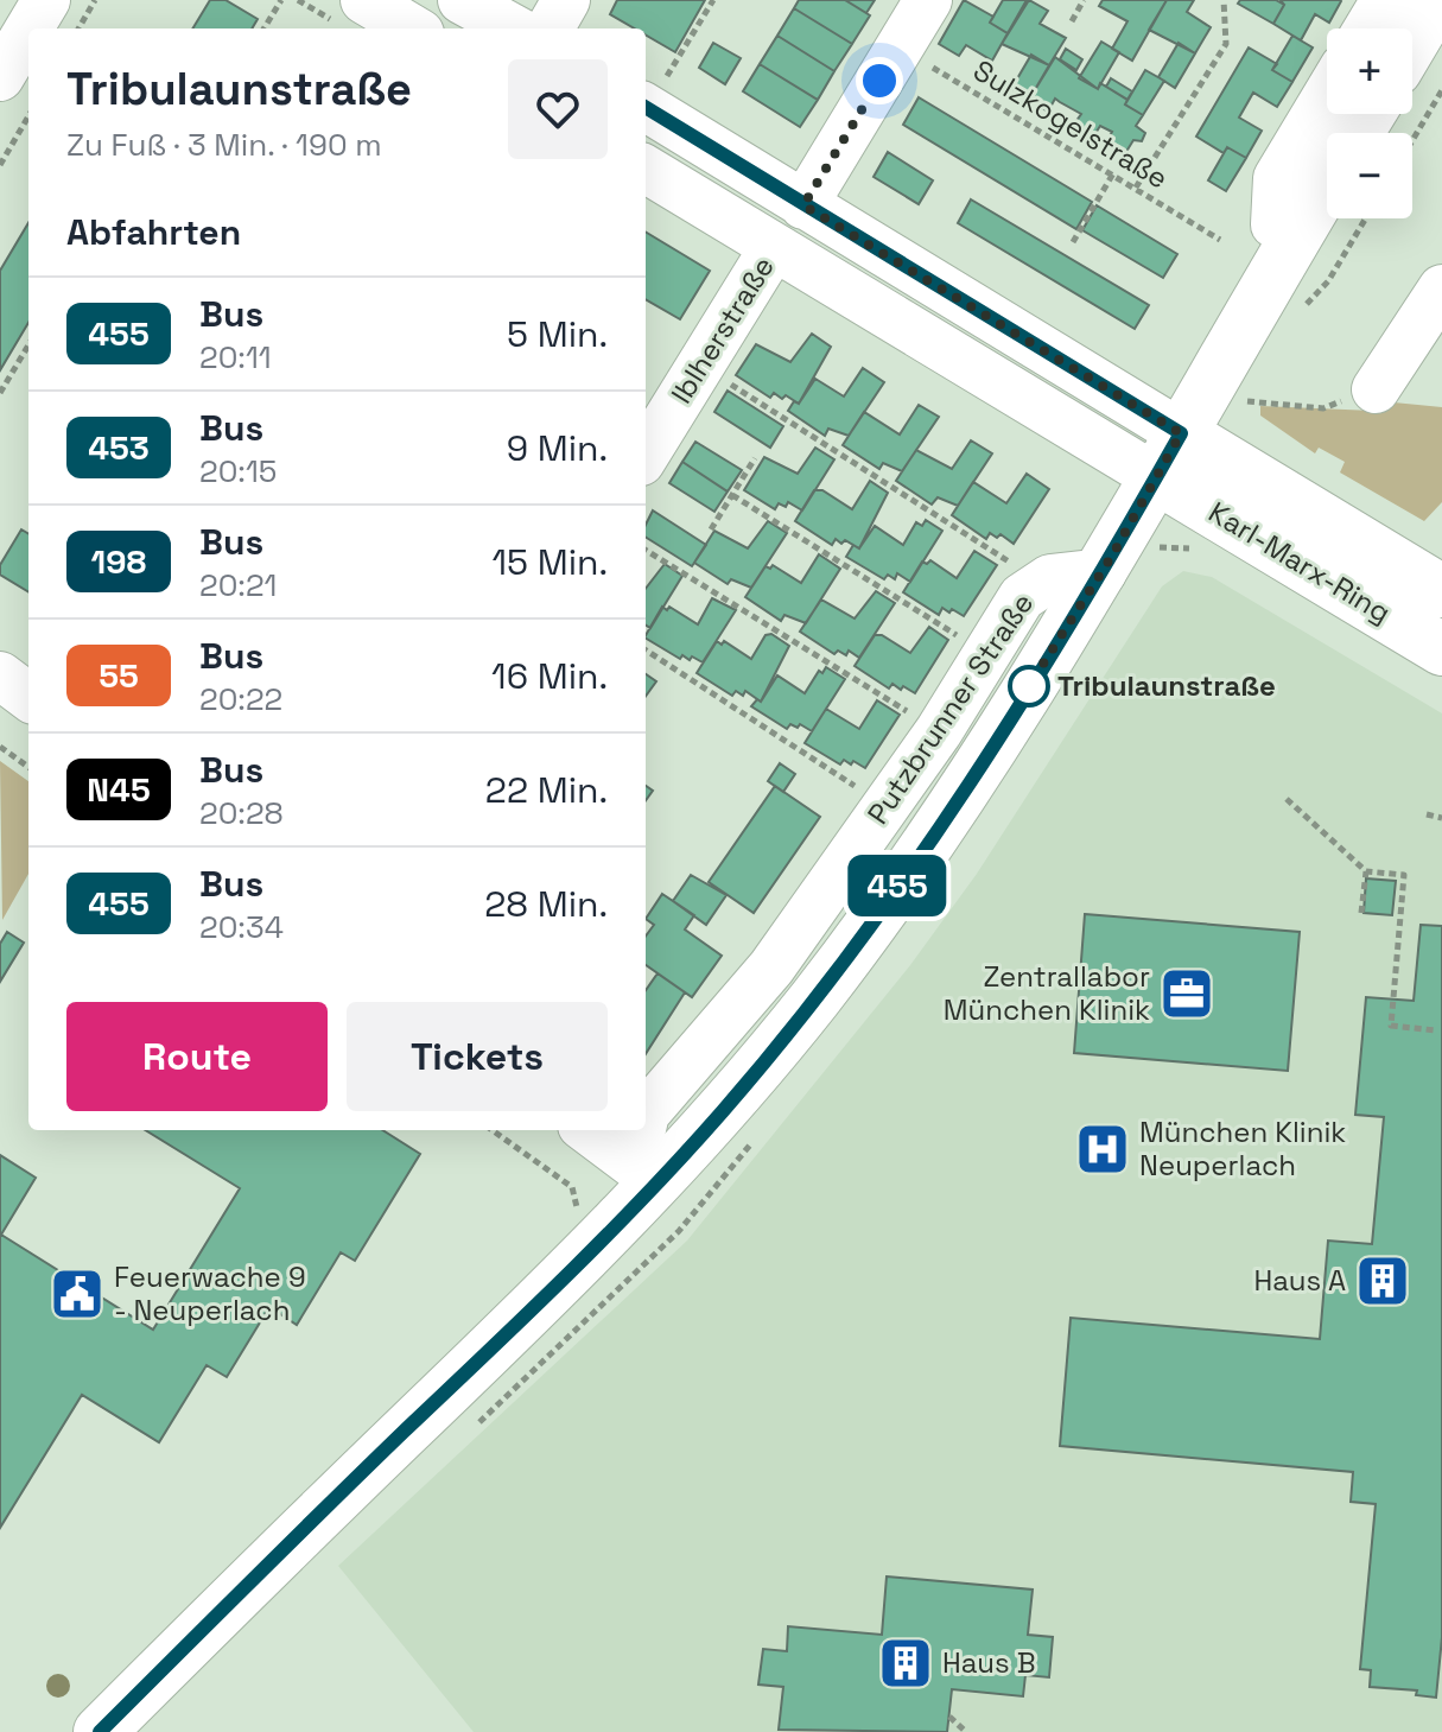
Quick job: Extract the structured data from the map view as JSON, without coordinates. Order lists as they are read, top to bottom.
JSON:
{
  "streets": {
    "main road": ["Karl-Marx-Ring", "Putzbrunner Straße"],
    "street": ["Iblherstraße"],
    "path": ["Sulzkogelstraße"]
  },
  "crossings": [
    ["Karl-Marx-Ring", "Putzbrunner Straße"]
  ],
  "places": {
    "other": ["Tribulaunstraße"],
    "office": ["Zentrallabor München Klinik"],
    "hospital": ["München Klinik Neuperlach"],
    "building": ["Haus A", "Haus B"],
    "public building": ["Feuerwache 9 - Neuperlach"]
  },
  "lines": ["bus line 455"],
  "page": {
    "on_map": "455",
    "map_buttons": ["+", "−"],
    "heading": [
      ["Tribulaunstraße", "Zu Fuß · 3 Min. · 190 m"],
      "Abfahrten"
    ],
    "list": [
      {
        "mark": "455",
        "name": "Bus",
        "note": "20:11",
        "value": "5 Min."
      },
      {
        "mark": "453",
        "name": "Bus",
        "note": "20:15",
        "value": "9 Min."
      },
      {
        "mark": "198",
        "name": "Bus",
        "note": "20:21",
        "value": "15 Min."
      },
      {
        "mark": "55",
        "name": "Bus",
        "note": "20:22",
        "value": "16 Min."
      },
      {
        "mark": "N45",
        "name": "Bus",
        "note": "20:28",
        "value": "22 Min."
      },
      {
        "mark": "455",
        "name": "Bus",
        "note": "20:34",
        "value": "28 Min."
      }
    ],
    "buttons": ["Route", "Tickets"]
  }
}
